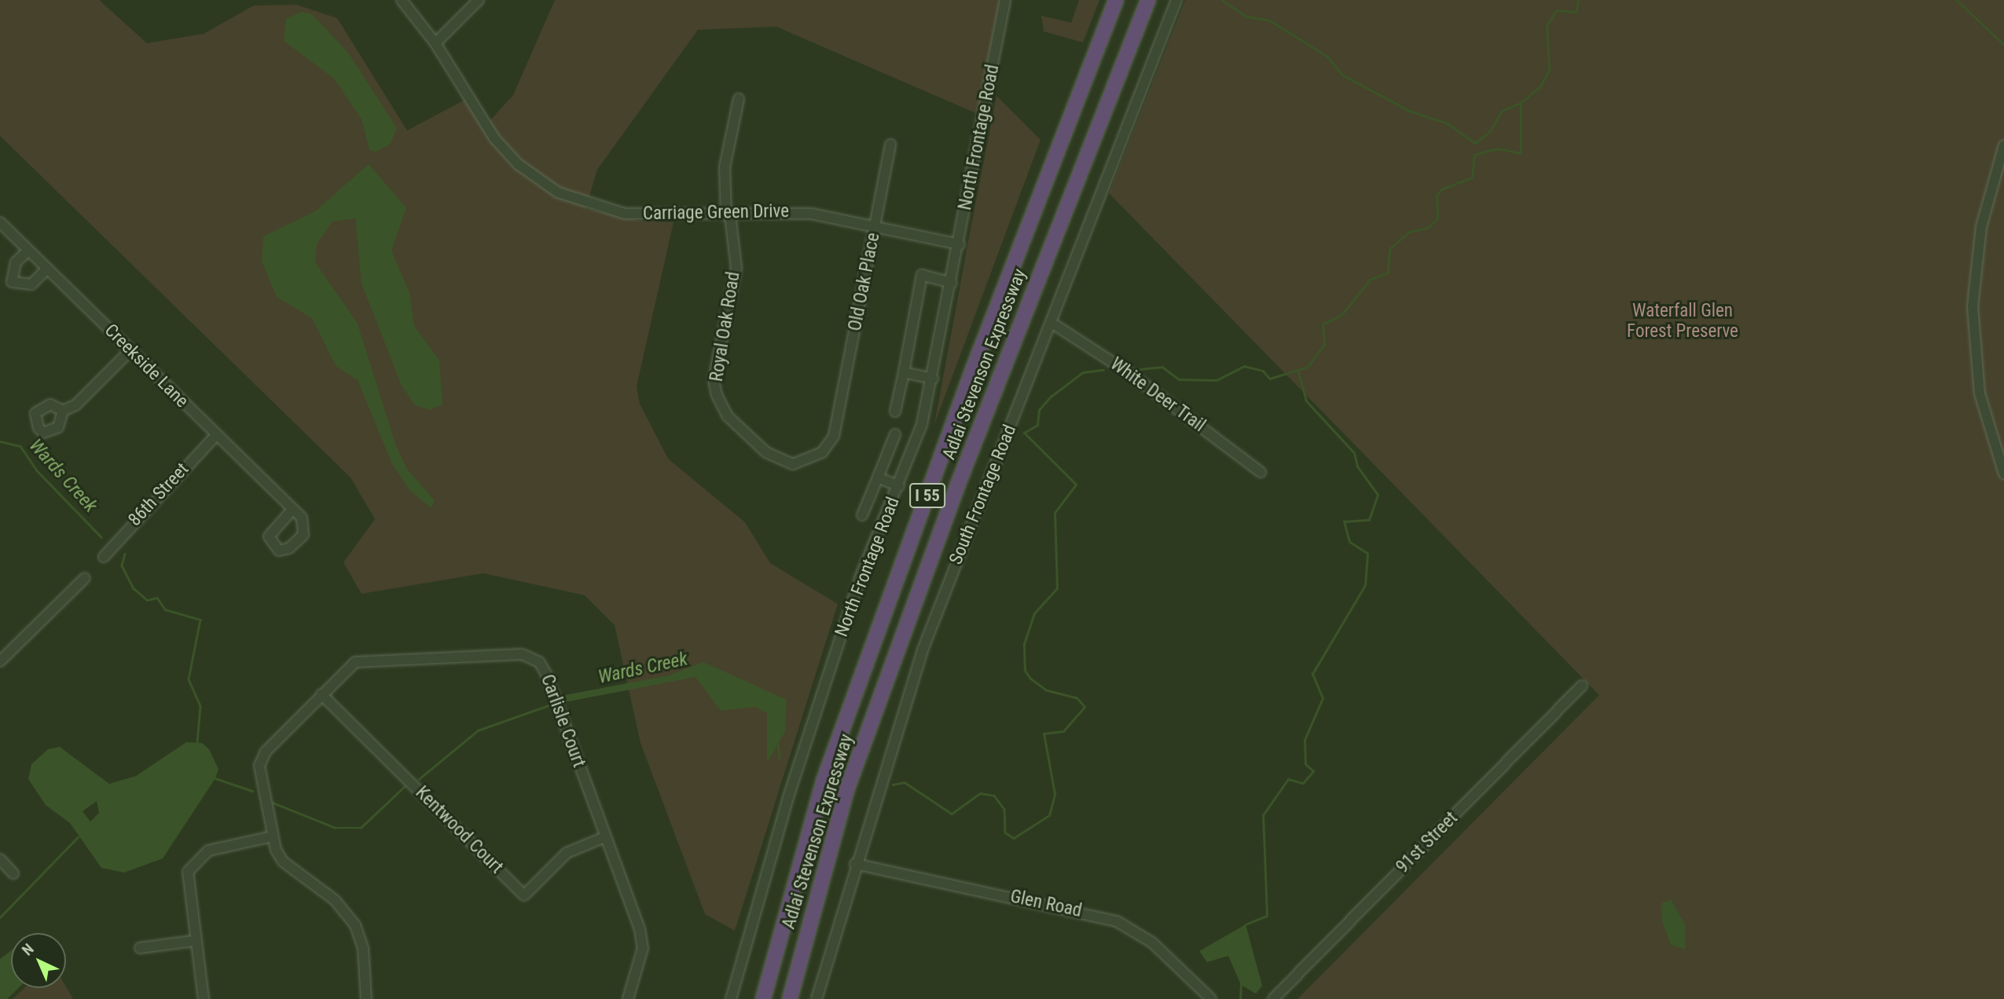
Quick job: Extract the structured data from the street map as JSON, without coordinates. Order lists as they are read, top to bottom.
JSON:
{
  "streets": {
    "highway": ["Adlai Stevenson Expressway", "I 55"],
    "street": [
      "North Frontage Road",
      "Carriage Green Drive",
      "Old Oak Place",
      "Royal Oak Road",
      "Creekside Lane",
      "White Deer Trail",
      "86th Street",
      "South Frontage Road",
      "Carlisle Court",
      "Kentwood Court",
      "91st Street",
      "Glen Road"
    ]
  },
  "crossings": [
    ["North Frontage Road", "Carriage Green Drive"],
    ["Carriage Green Drive", "Old Oak Place"],
    ["Carriage Green Drive", "Royal Oak Road"],
    ["Old Oak Place", "Royal Oak Road"],
    ["Creekside Lane", "86th Street"],
    ["White Deer Trail", "South Frontage Road"],
    ["South Frontage Road", "Glen Road"],
    ["Carlisle Court", "Kentwood Court"]
  ],
  "water": ["Wards Creek"],
  "parks": ["Waterfall Glen Forest Preserve"],
  "north": "top left"
}
